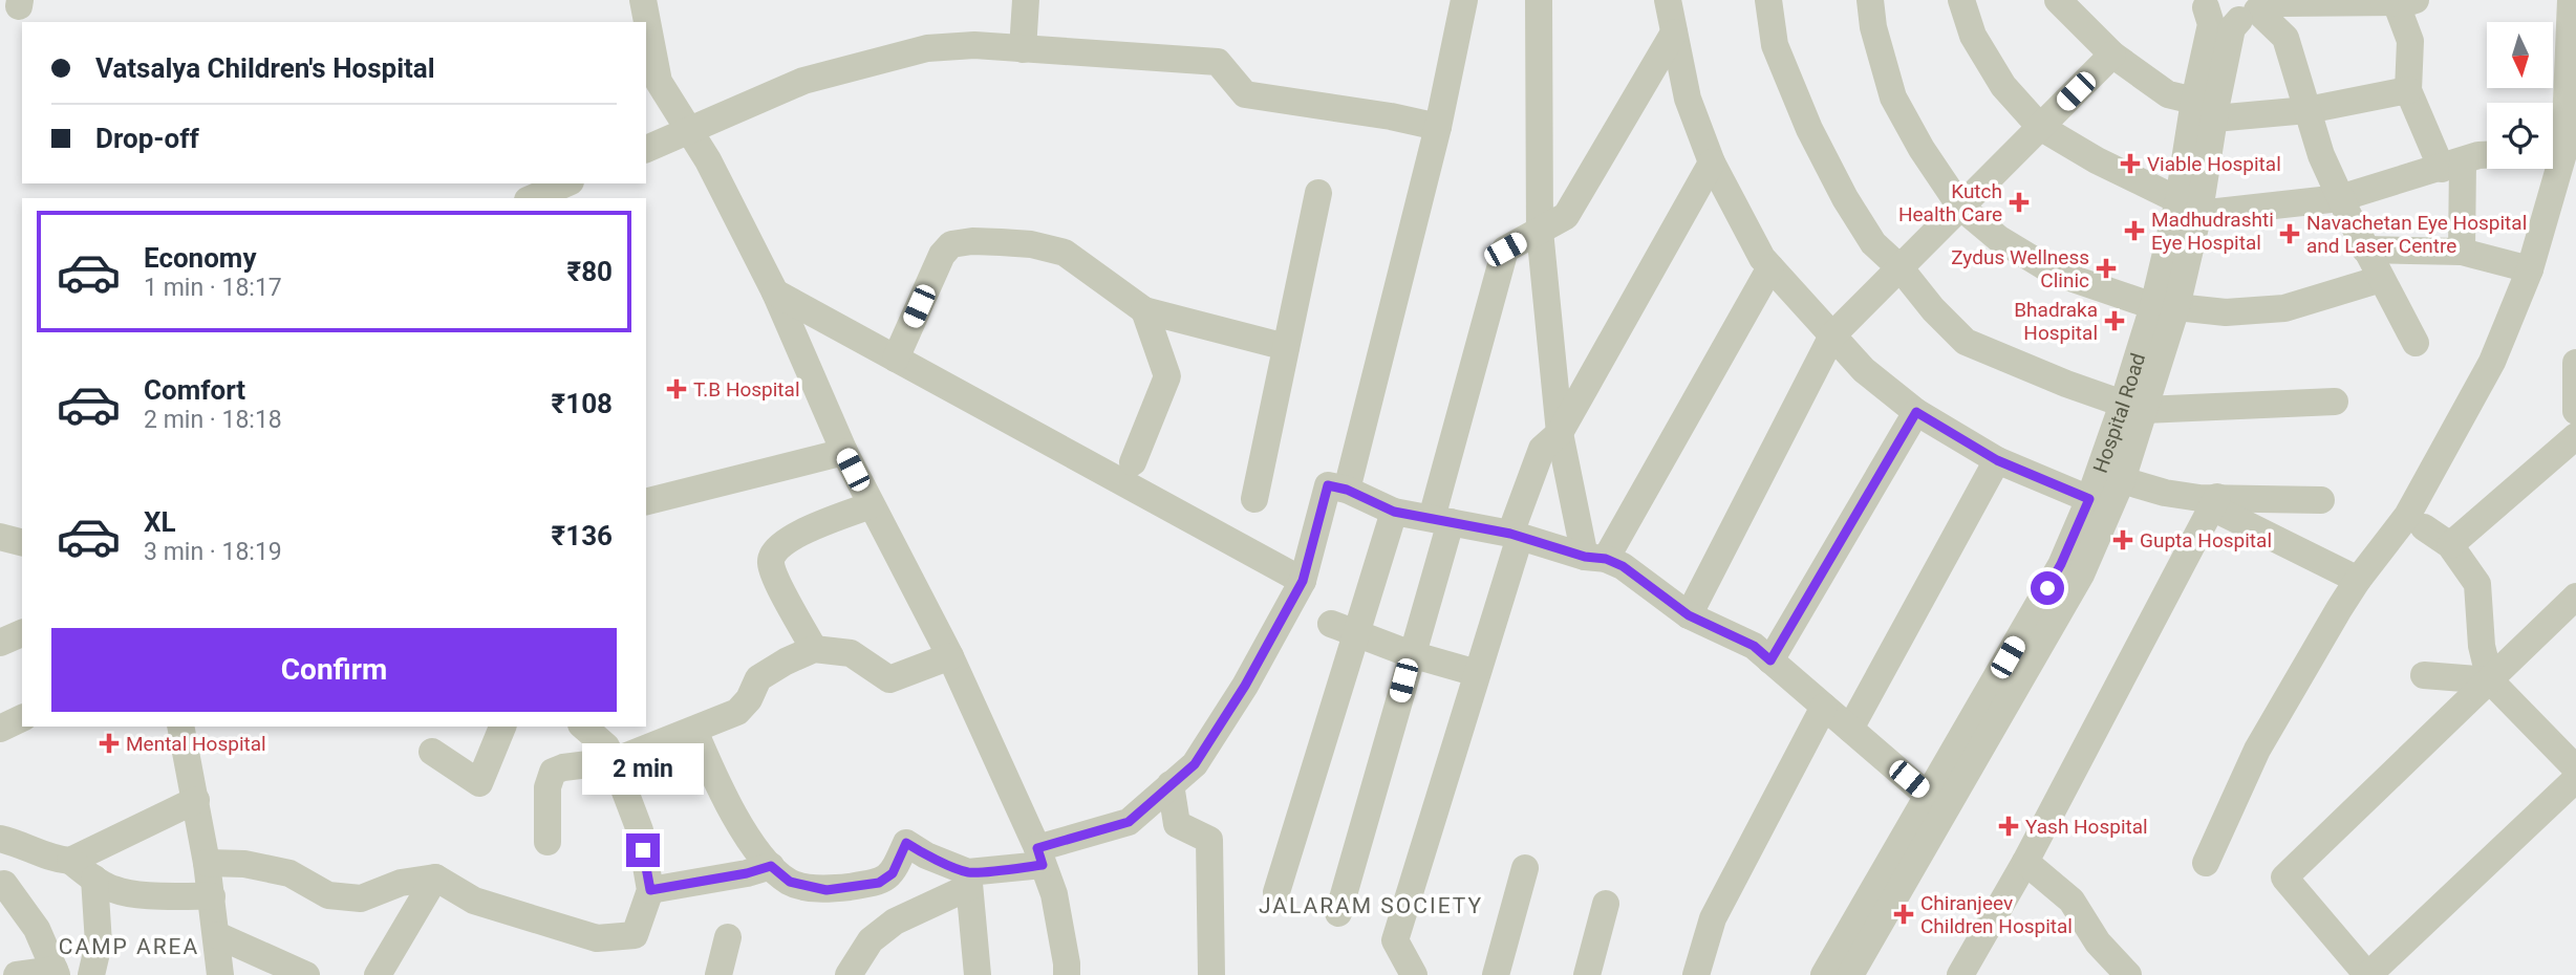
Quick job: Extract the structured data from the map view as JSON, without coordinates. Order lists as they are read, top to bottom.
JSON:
{
  "streets": {
    "street": ["Hospital Road"]
  },
  "districts": ["JALARAM SOCIETY", "CAMP AREA"],
  "places": {
    "health": [
      "Viable Hospital",
      "Kutch Health Care",
      "Madhudrashti Eye Hospital",
      "Navachetan Eye Hospital and Laser Centre",
      "Zydus Wellness Clinic",
      "Bhadraka Hospital",
      "T.B Hospital",
      "Gupta Hospital",
      "Mental Hospital",
      "Yash Hospital",
      "Chiranjeev Children Hospital"
    ]
  },
  "north": "bottom",
  "page": {
    "banner": ["Vatsalya Children's Hospital", "Drop-off"],
    "list": [
      {
        "name": "Economy",
        "note": "1 min · 18:17",
        "value": "₹80"
      },
      {
        "name": "Comfort",
        "note": "2 min · 18:18",
        "value": "₹108"
      },
      {
        "name": "XL",
        "note": "3 min · 18:19",
        "value": "₹136"
      }
    ],
    "buttons": "Confirm",
    "bubble": "2 min"
  }
}
